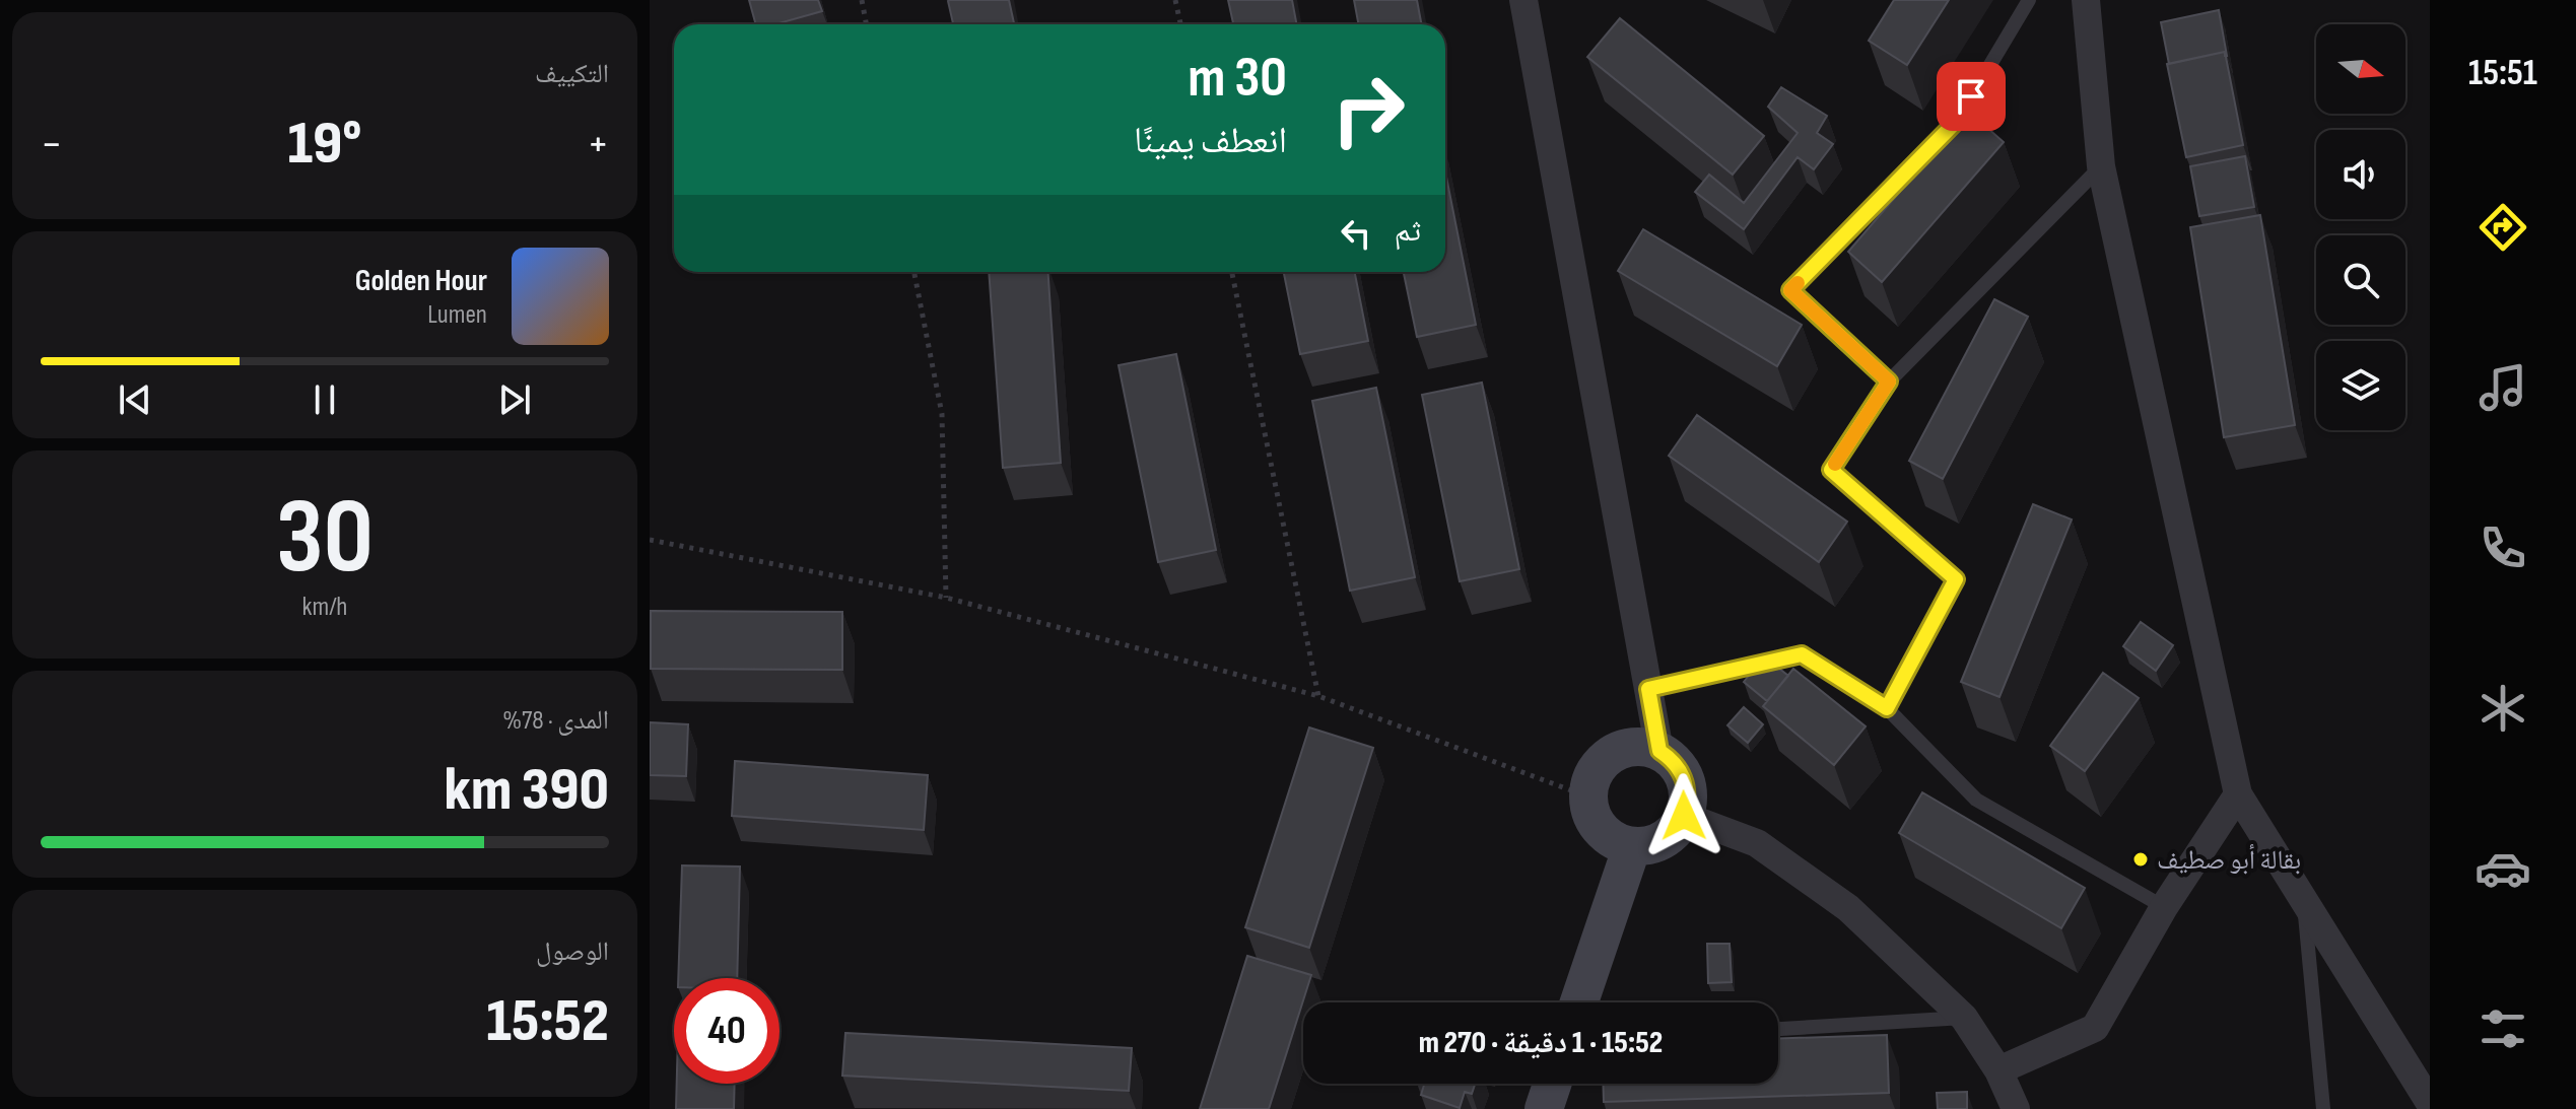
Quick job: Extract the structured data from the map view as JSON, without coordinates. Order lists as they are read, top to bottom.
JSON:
{
  "places": ["بقالة أبو صطيف"],
  "north": "right",
  "page": {
    "tabs": "15:51",
    "tile": [
      "التكييف",
      ["30", "km/h"],
      ["المدى · 78%", "390 km"],
      ["الوصول", "15:52"]
    ],
    "turn": ["30 m", "انعطف يمينًا"],
    "heat": ["−", "19°", "+"],
    "then": "ثم",
    "song": ["Golden Hour", "Lumen"],
    "limit": "40",
    "trip": "15:52 · 1 دقيقة · 270 m"
  }
}
